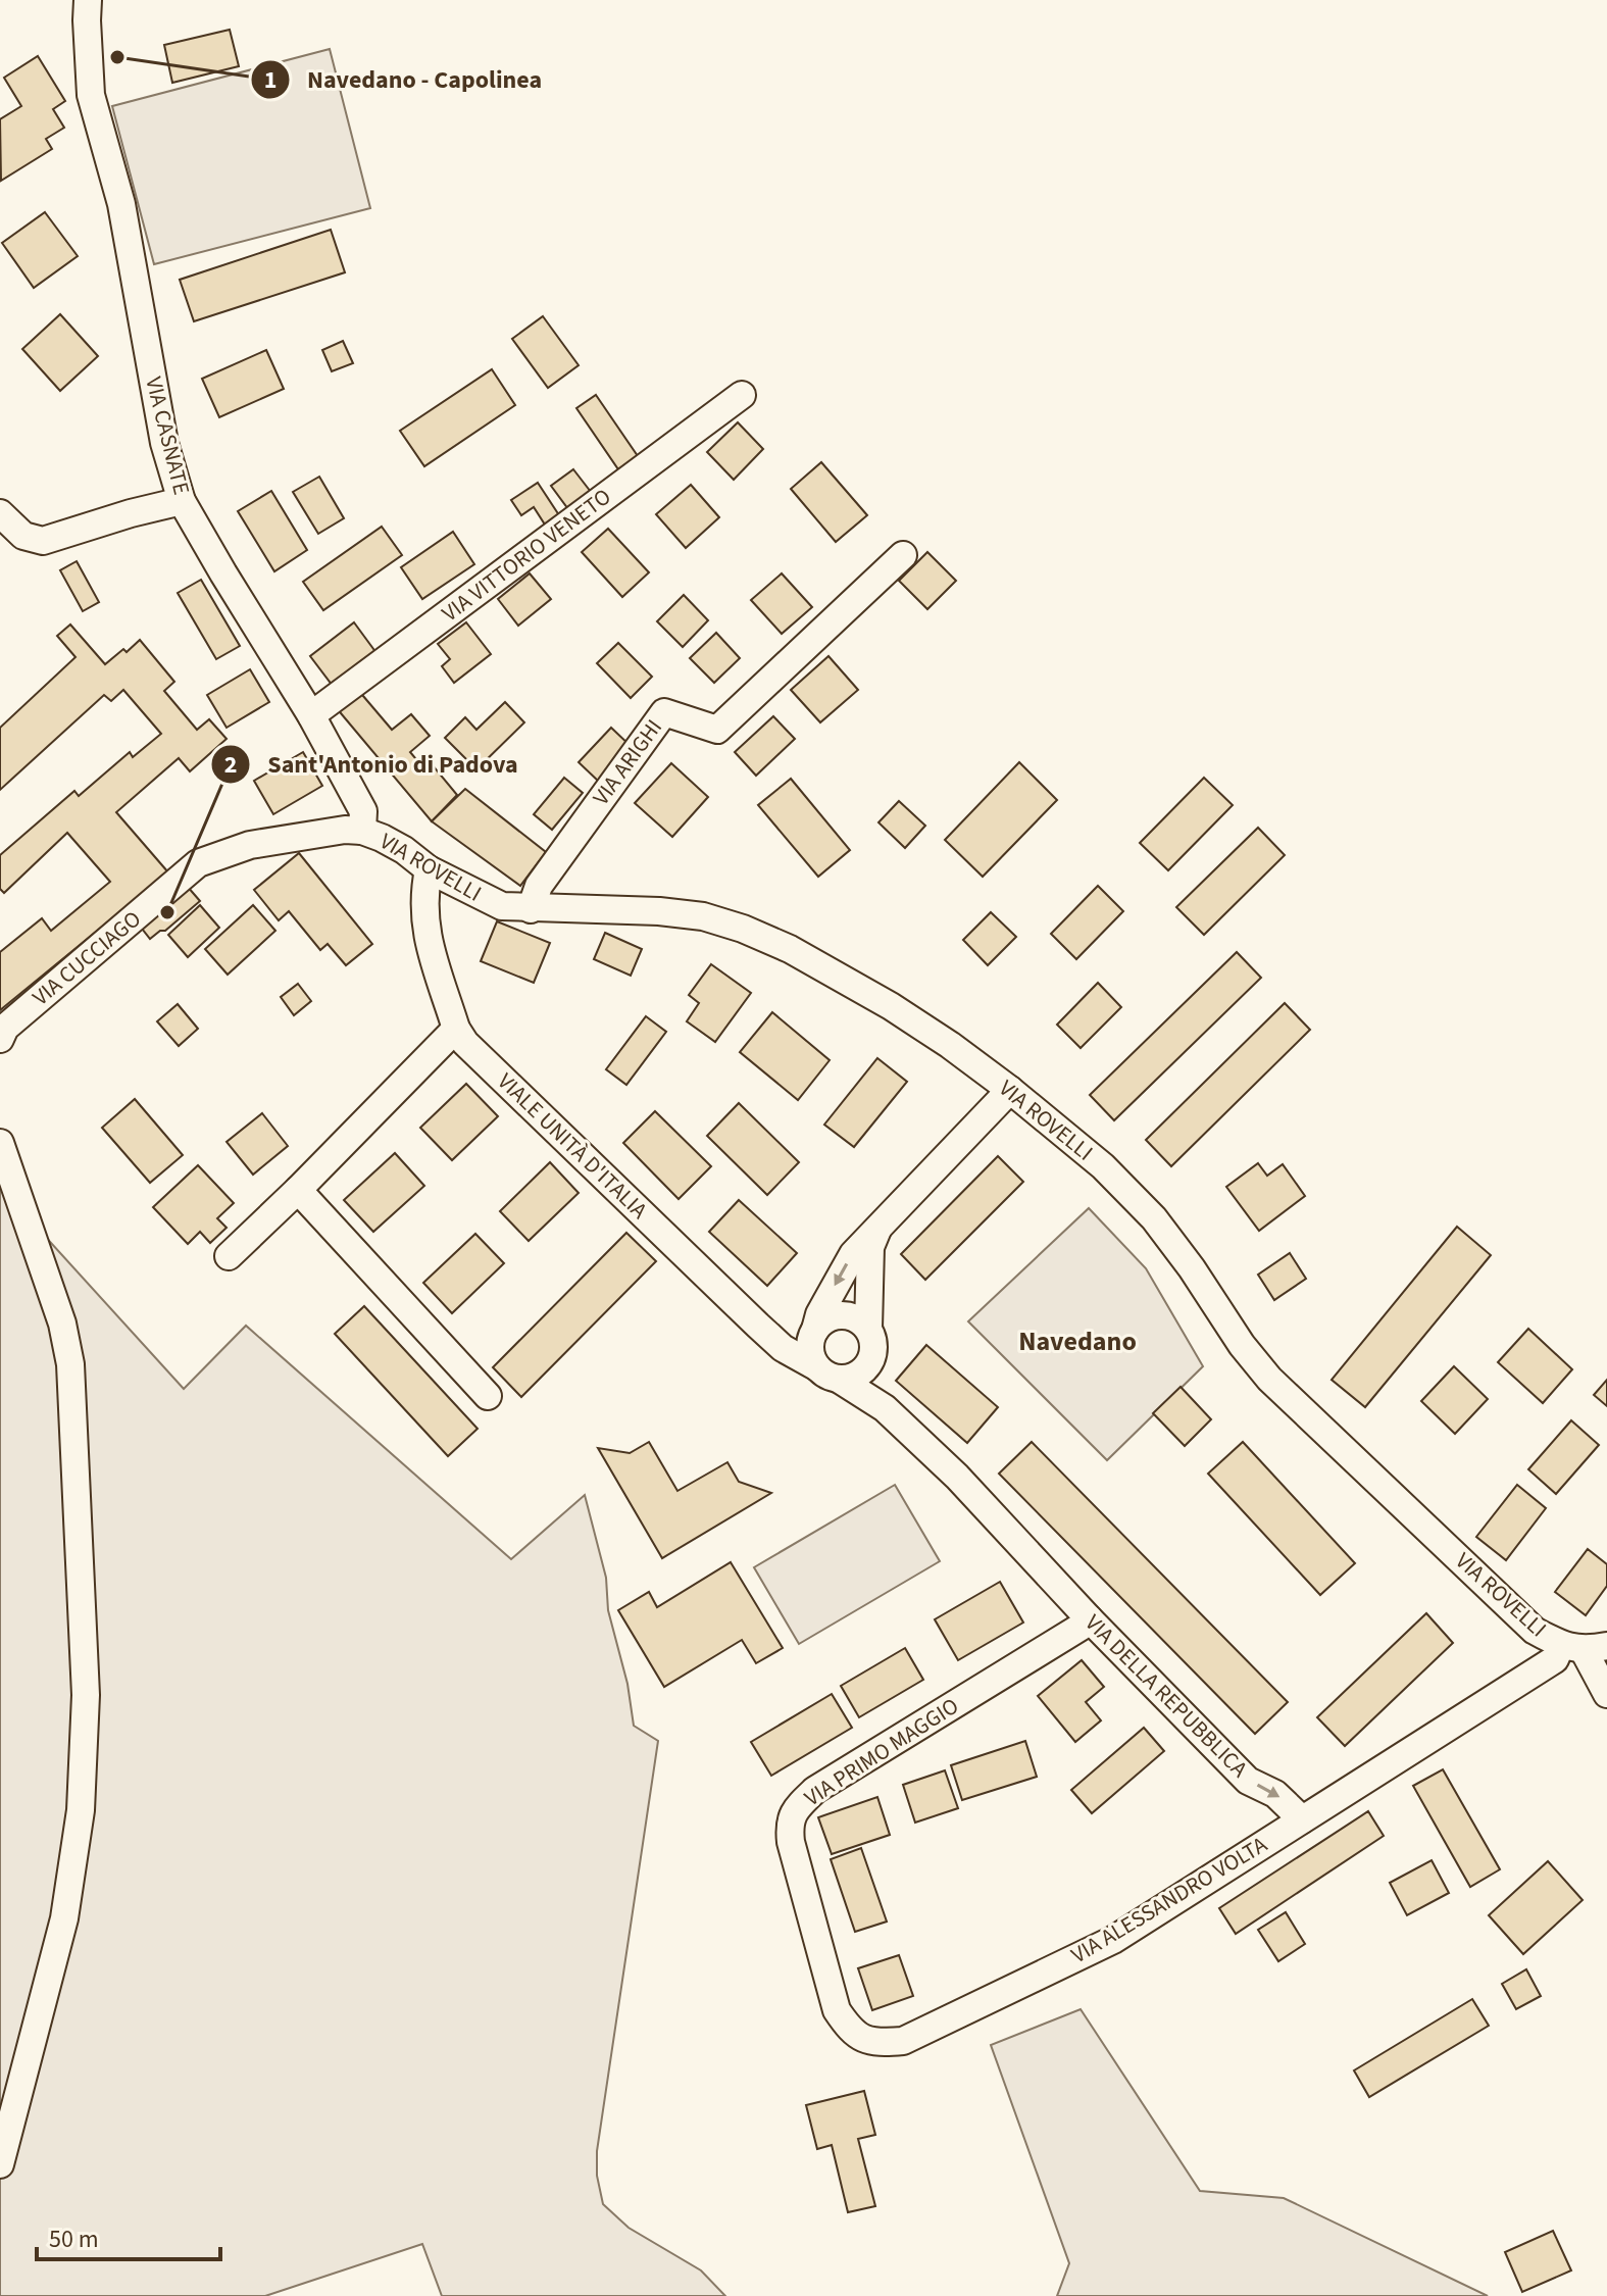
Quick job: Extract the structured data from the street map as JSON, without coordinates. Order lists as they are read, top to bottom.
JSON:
{
  "streets": {
    "street": [
      "VIA CASNATE",
      "VIA VITTORIO VENETO",
      "VIA ARIGHI",
      "VIA ROVELLI",
      "VIA CUCCIAGO",
      "VIALE UNITÀ D'ITALIA",
      "VIA DELLA REPUBBLICA",
      "VIA PRIMO MAGGIO",
      "VIA ALESSANDRO VOLTA"
    ]
  },
  "crossings": [
    ["VIA CASNATE", "VIA VITTORIO VENETO"],
    ["VIA CASNATE", "VIA ROVELLI"],
    ["VIA CASNATE", "VIA CUCCIAGO"],
    ["VIA ARIGHI", "VIA ROVELLI"],
    ["VIA ROVELLI", "VIA CUCCIAGO"],
    ["VIA ROVELLI", "VIALE UNITÀ D'ITALIA"],
    ["VIALE UNITÀ D'ITALIA", "VIA DELLA REPUBBLICA"],
    ["VIA DELLA REPUBBLICA", "VIA PRIMO MAGGIO"],
    ["VIA DELLA REPUBBLICA", "VIA ALESSANDRO VOLTA"],
    ["VIA PRIMO MAGGIO", "VIA ALESSANDRO VOLTA"]
  ],
  "one_way": ["VIA DELLA REPUBBLICA"],
  "districts": ["Navedano"],
  "places": ["Navedano - Capolinea", "Sant'Antonio di Padova"],
  "scale_bar": "50 m"
}
